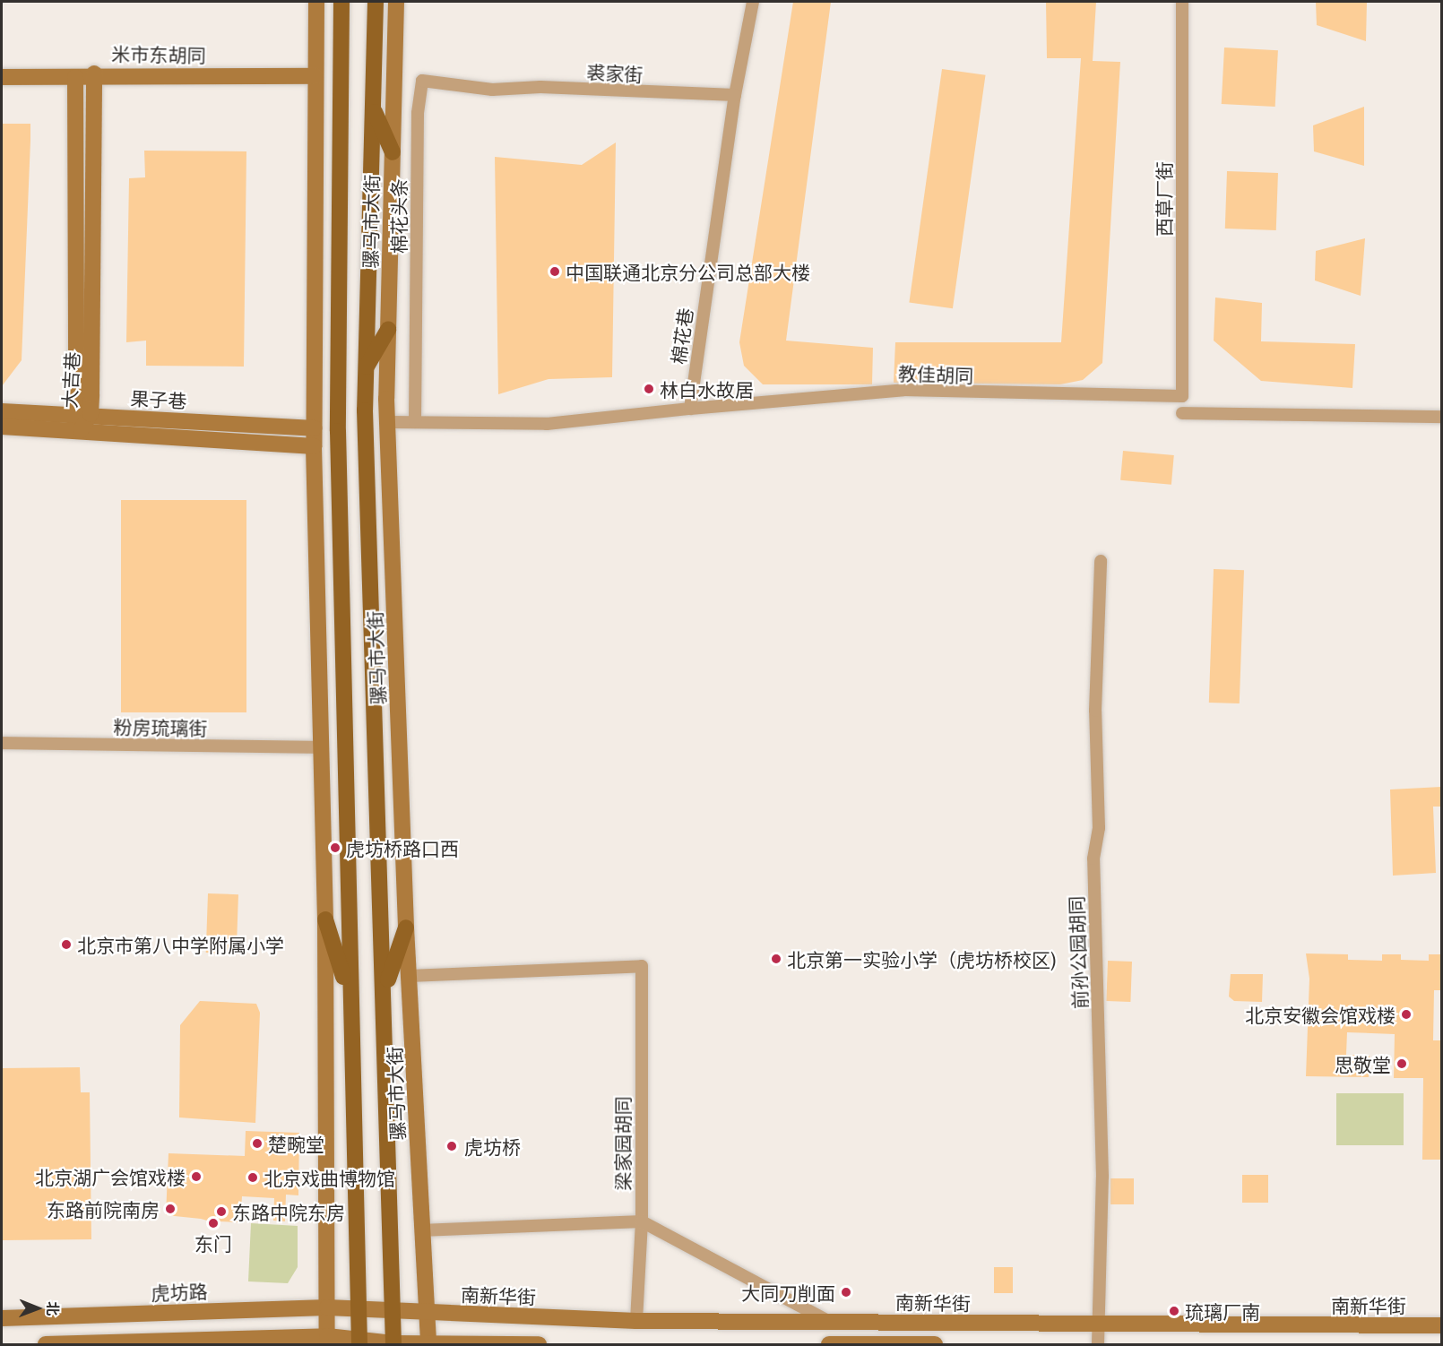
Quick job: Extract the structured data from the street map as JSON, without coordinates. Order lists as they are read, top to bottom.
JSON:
{
  "streets": {
    "main road": ["骡马市大街"],
    "street": [
      "米市东胡同",
      "裘家街",
      "西草厂街",
      "棉花头条",
      "棉花巷",
      "教佳胡同",
      "大吉巷",
      "果子巷",
      "粉房琉璃街",
      "前孙公园胡同",
      "梁家园胡同",
      "虎坊路",
      "南新华街"
    ]
  },
  "crossings": [
    ["米市东胡同", "大吉巷"],
    ["裘家街", "棉花头条"],
    ["裘家街", "棉花巷"],
    ["西草厂街", "教佳胡同"],
    ["骡马市大街", "梁家园胡同"],
    ["骡马市大街", "虎坊路"],
    ["骡马市大街", "南新华街"],
    ["棉花巷", "教佳胡同"],
    ["大吉巷", "果子巷"],
    ["前孙公园胡同", "南新华街"],
    ["梁家园胡同", "南新华街"],
    ["虎坊路", "南新华街"]
  ],
  "places": [
    "中国联通北京分公司总部大楼",
    "林白水故居",
    "虎坊桥路口西",
    "北京市第八中学附属小学",
    "北京第一实验小学（虎坊桥校区)",
    "北京安徽会馆戏楼",
    "思敬堂",
    "楚畹堂",
    "虎坊桥",
    "北京湖广会馆戏楼",
    "北京戏曲博物馆",
    "东路前院南房",
    "东路中院东房",
    "东门",
    "大同刀削面",
    "琉璃厂南"
  ],
  "north": "right"
}
